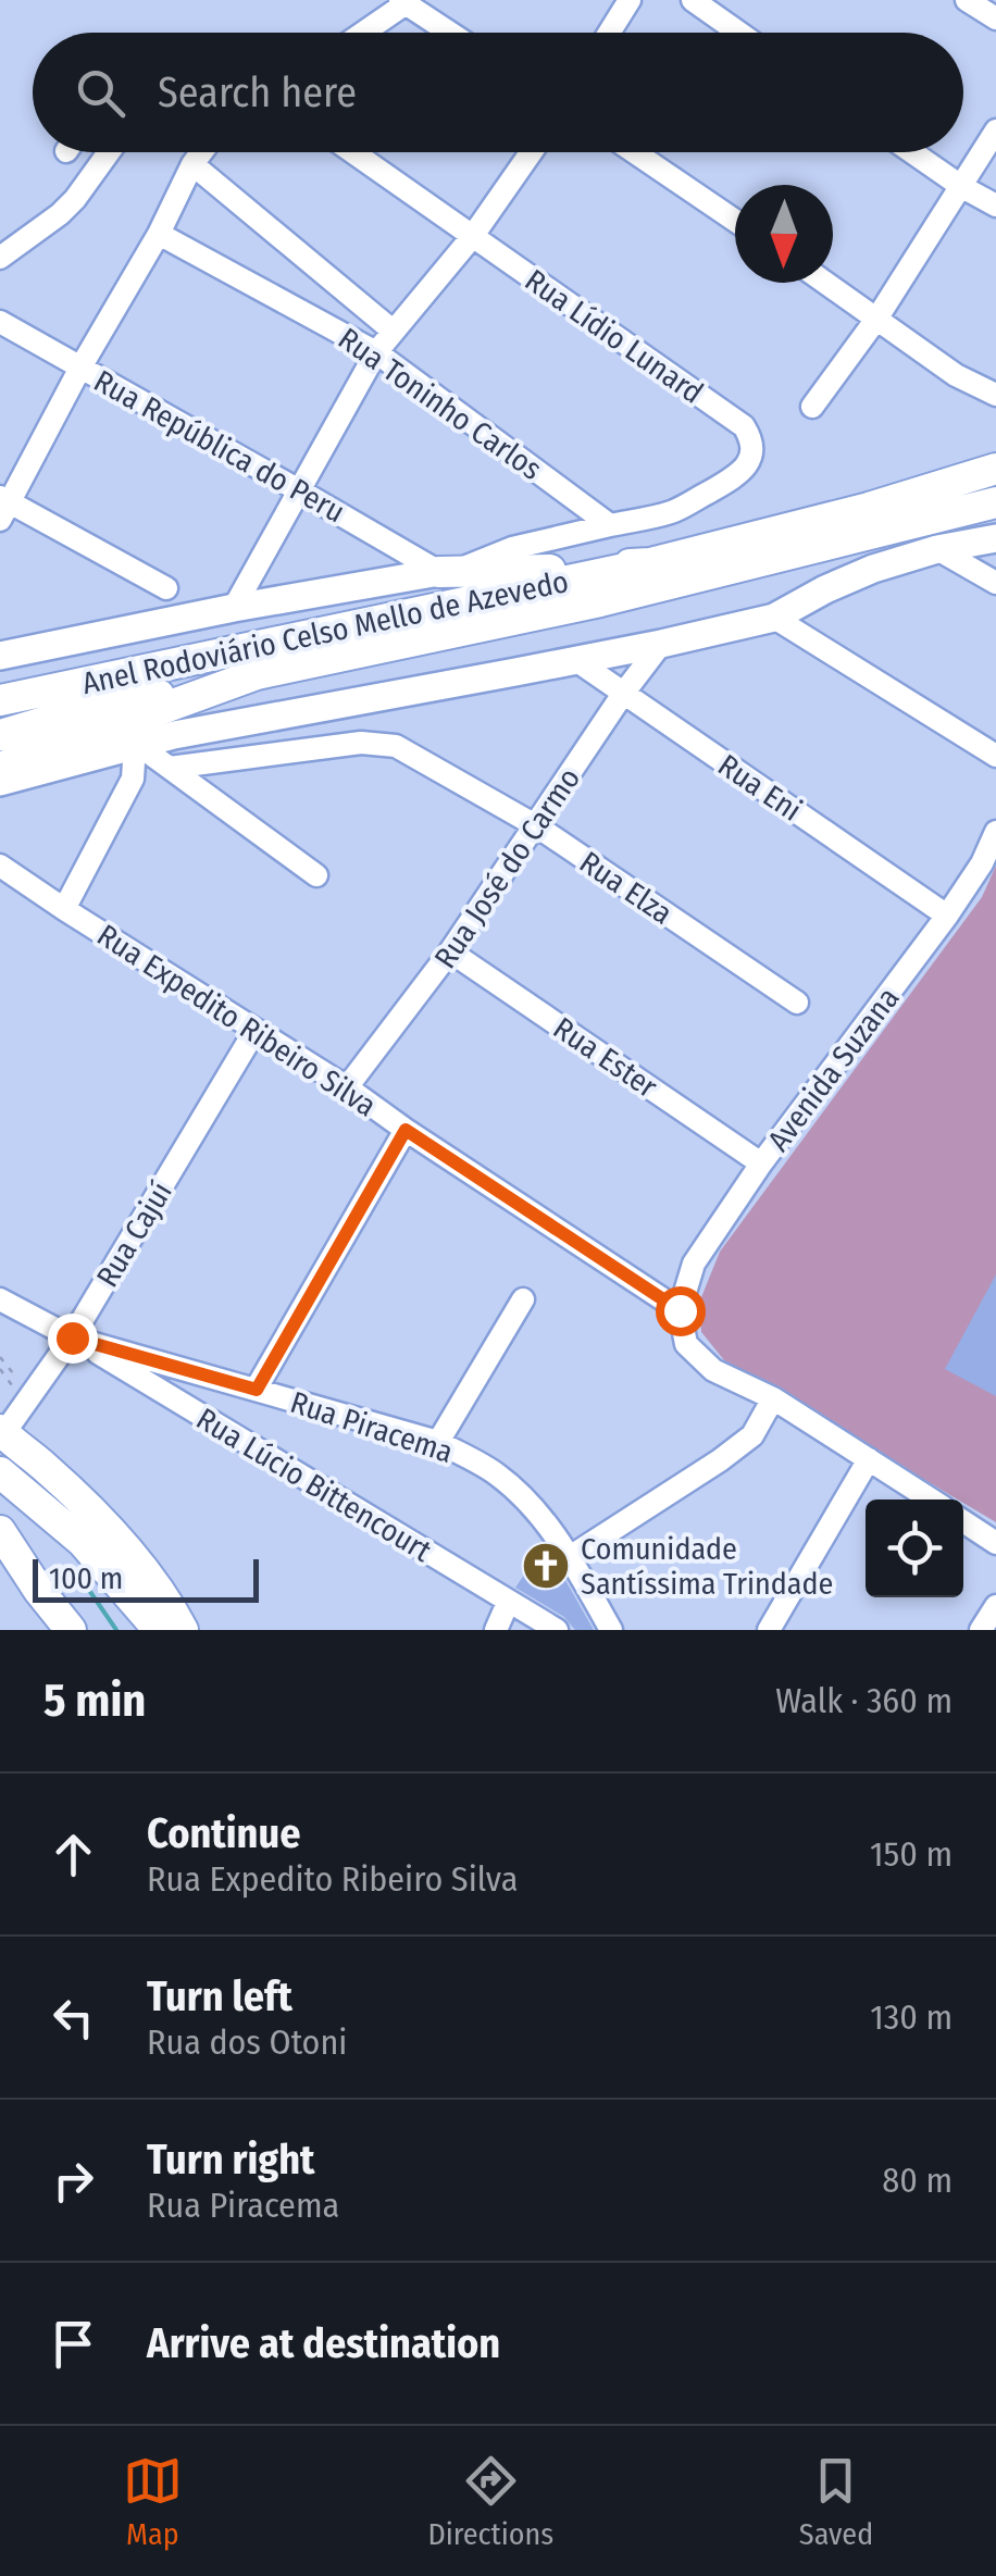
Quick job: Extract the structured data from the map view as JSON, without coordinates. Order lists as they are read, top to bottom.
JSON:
{
  "streets": {
    "highway": ["Anel Rodoviário Celso Mello de Azevedo"],
    "street": [
      "Rua Lídio Lunard",
      "Rua Toninho Carlos",
      "Rua República do Peru",
      "Rua Eni",
      "Rua José do Carmo",
      "Rua Elza",
      "Rua Expedito Ribeiro Silva",
      "Rua Ester",
      "Avenida Suzana",
      "Rua Cajuí",
      "Rua Piracema",
      "Rua Lúcio Bittencourt"
    ]
  },
  "crossings": [
    ["Rua Lídio Lunard", "Rua Toninho Carlos"],
    ["Rua Lídio Lunard", "Rua República do Peru"],
    ["Rua Lídio Lunard", "Anel Rodoviário Celso Mello de Azevedo"],
    ["Rua República do Peru", "Anel Rodoviário Celso Mello de Azevedo"],
    ["Rua Eni", "Rua José do Carmo"],
    ["Rua Eni", "Avenida Suzana"],
    ["Rua José do Carmo", "Rua Elza"],
    ["Rua José do Carmo", "Rua Expedito Ribeiro Silva"],
    ["Rua José do Carmo", "Rua Ester"],
    ["Rua Expedito Ribeiro Silva", "Avenida Suzana"],
    ["Rua Expedito Ribeiro Silva", "Rua Cajuí"],
    ["Rua Ester", "Avenida Suzana"],
    ["Rua Cajuí", "Rua Piracema"],
    ["Rua Cajuí", "Rua Lúcio Bittencourt"],
    ["Rua Piracema", "Rua Lúcio Bittencourt"]
  ],
  "places": {
    "church": ["Comunidade Santíssima Trindade"]
  },
  "scale_bar": "100 m",
  "north": "bottom",
  "page": {
    "search": "Search here",
    "scale": "100 m",
    "heading": ["5 min", "Walk · 360 m"],
    "list": [
      ["Continue", "Rua Expedito Ribeiro Silva", "150 m"],
      ["Turn left", "Rua dos Otoni", "130 m"],
      ["Turn right", "Rua Piracema", "80 m"],
      "Arrive at destination"
    ],
    "nav": ["Map", "Directions", "Saved"]
  }
}
